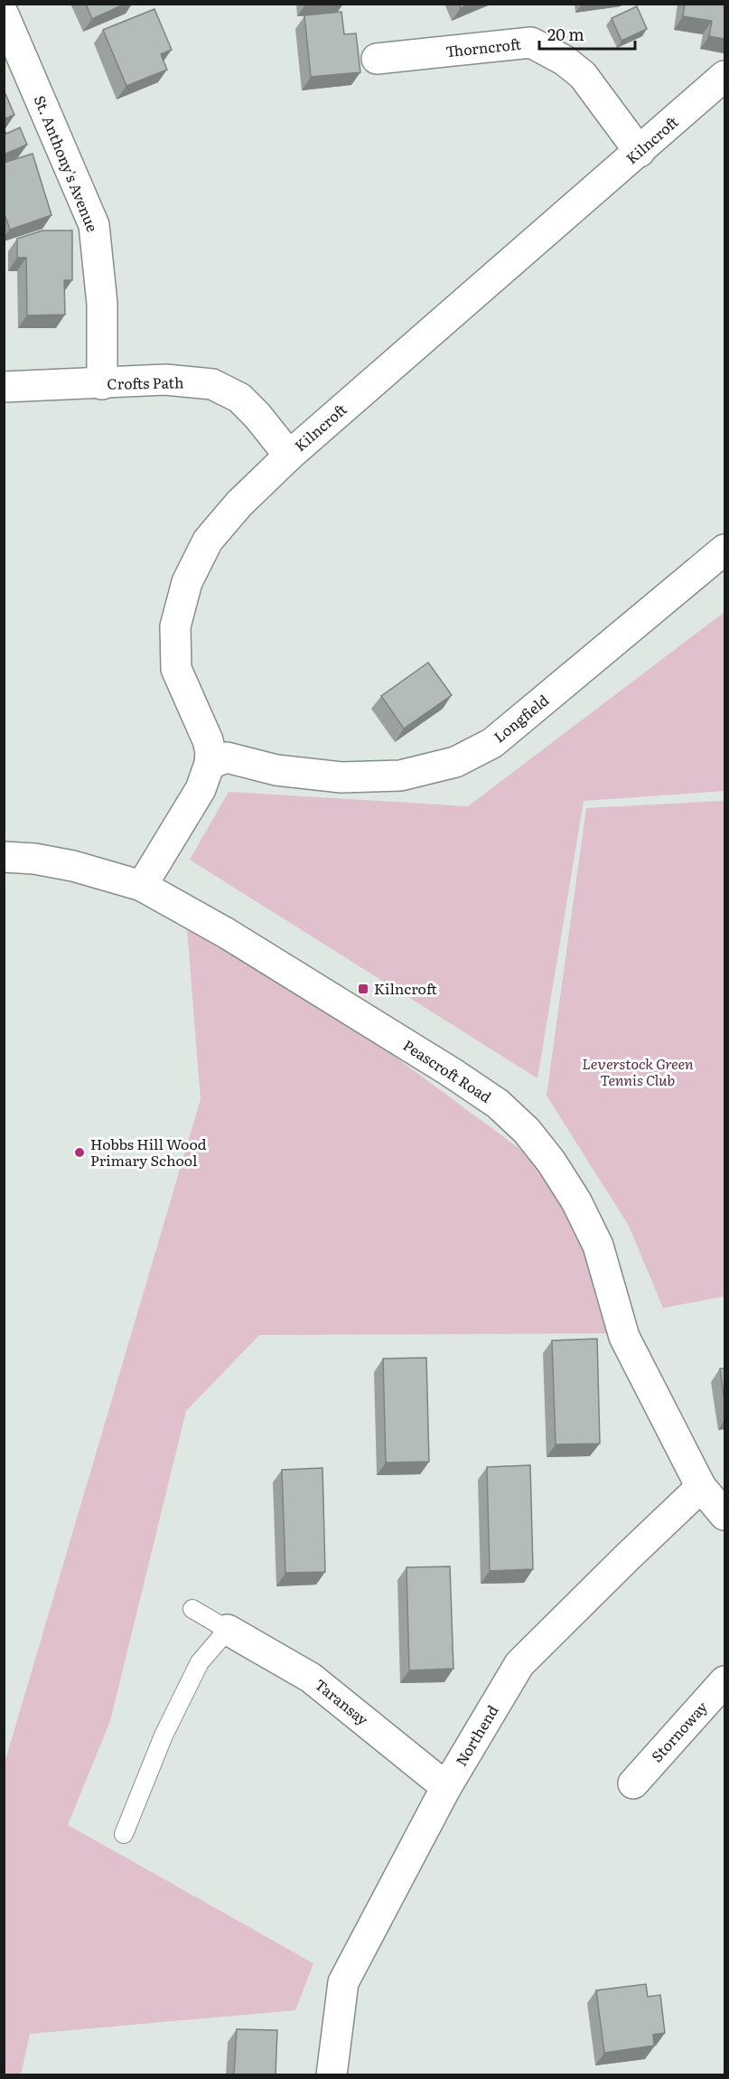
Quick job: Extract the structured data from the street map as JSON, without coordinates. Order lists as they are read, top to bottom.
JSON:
{
  "streets": {
    "street": [
      "Thorncroft",
      "Kilncroft",
      "St. Anthony's Avenue",
      "Crofts Path",
      "Longfield",
      "Peascroft Road",
      "Taransay",
      "Stornoway",
      "Northend"
    ]
  },
  "crossings": [
    ["Thorncroft", "Kilncroft"],
    ["Kilncroft", "Crofts Path"],
    ["Kilncroft", "Longfield"],
    ["Kilncroft", "Peascroft Road"],
    ["St. Anthony's Avenue", "Crofts Path"],
    ["Peascroft Road", "Northend"],
    ["Taransay", "Northend"]
  ],
  "parks": ["Leverstock Green Tennis Club"],
  "places": {
    "transit": ["Kilncroft"],
    "other": ["Hobbs Hill Wood Primary School"]
  },
  "scale_bar": "20 m"
}
